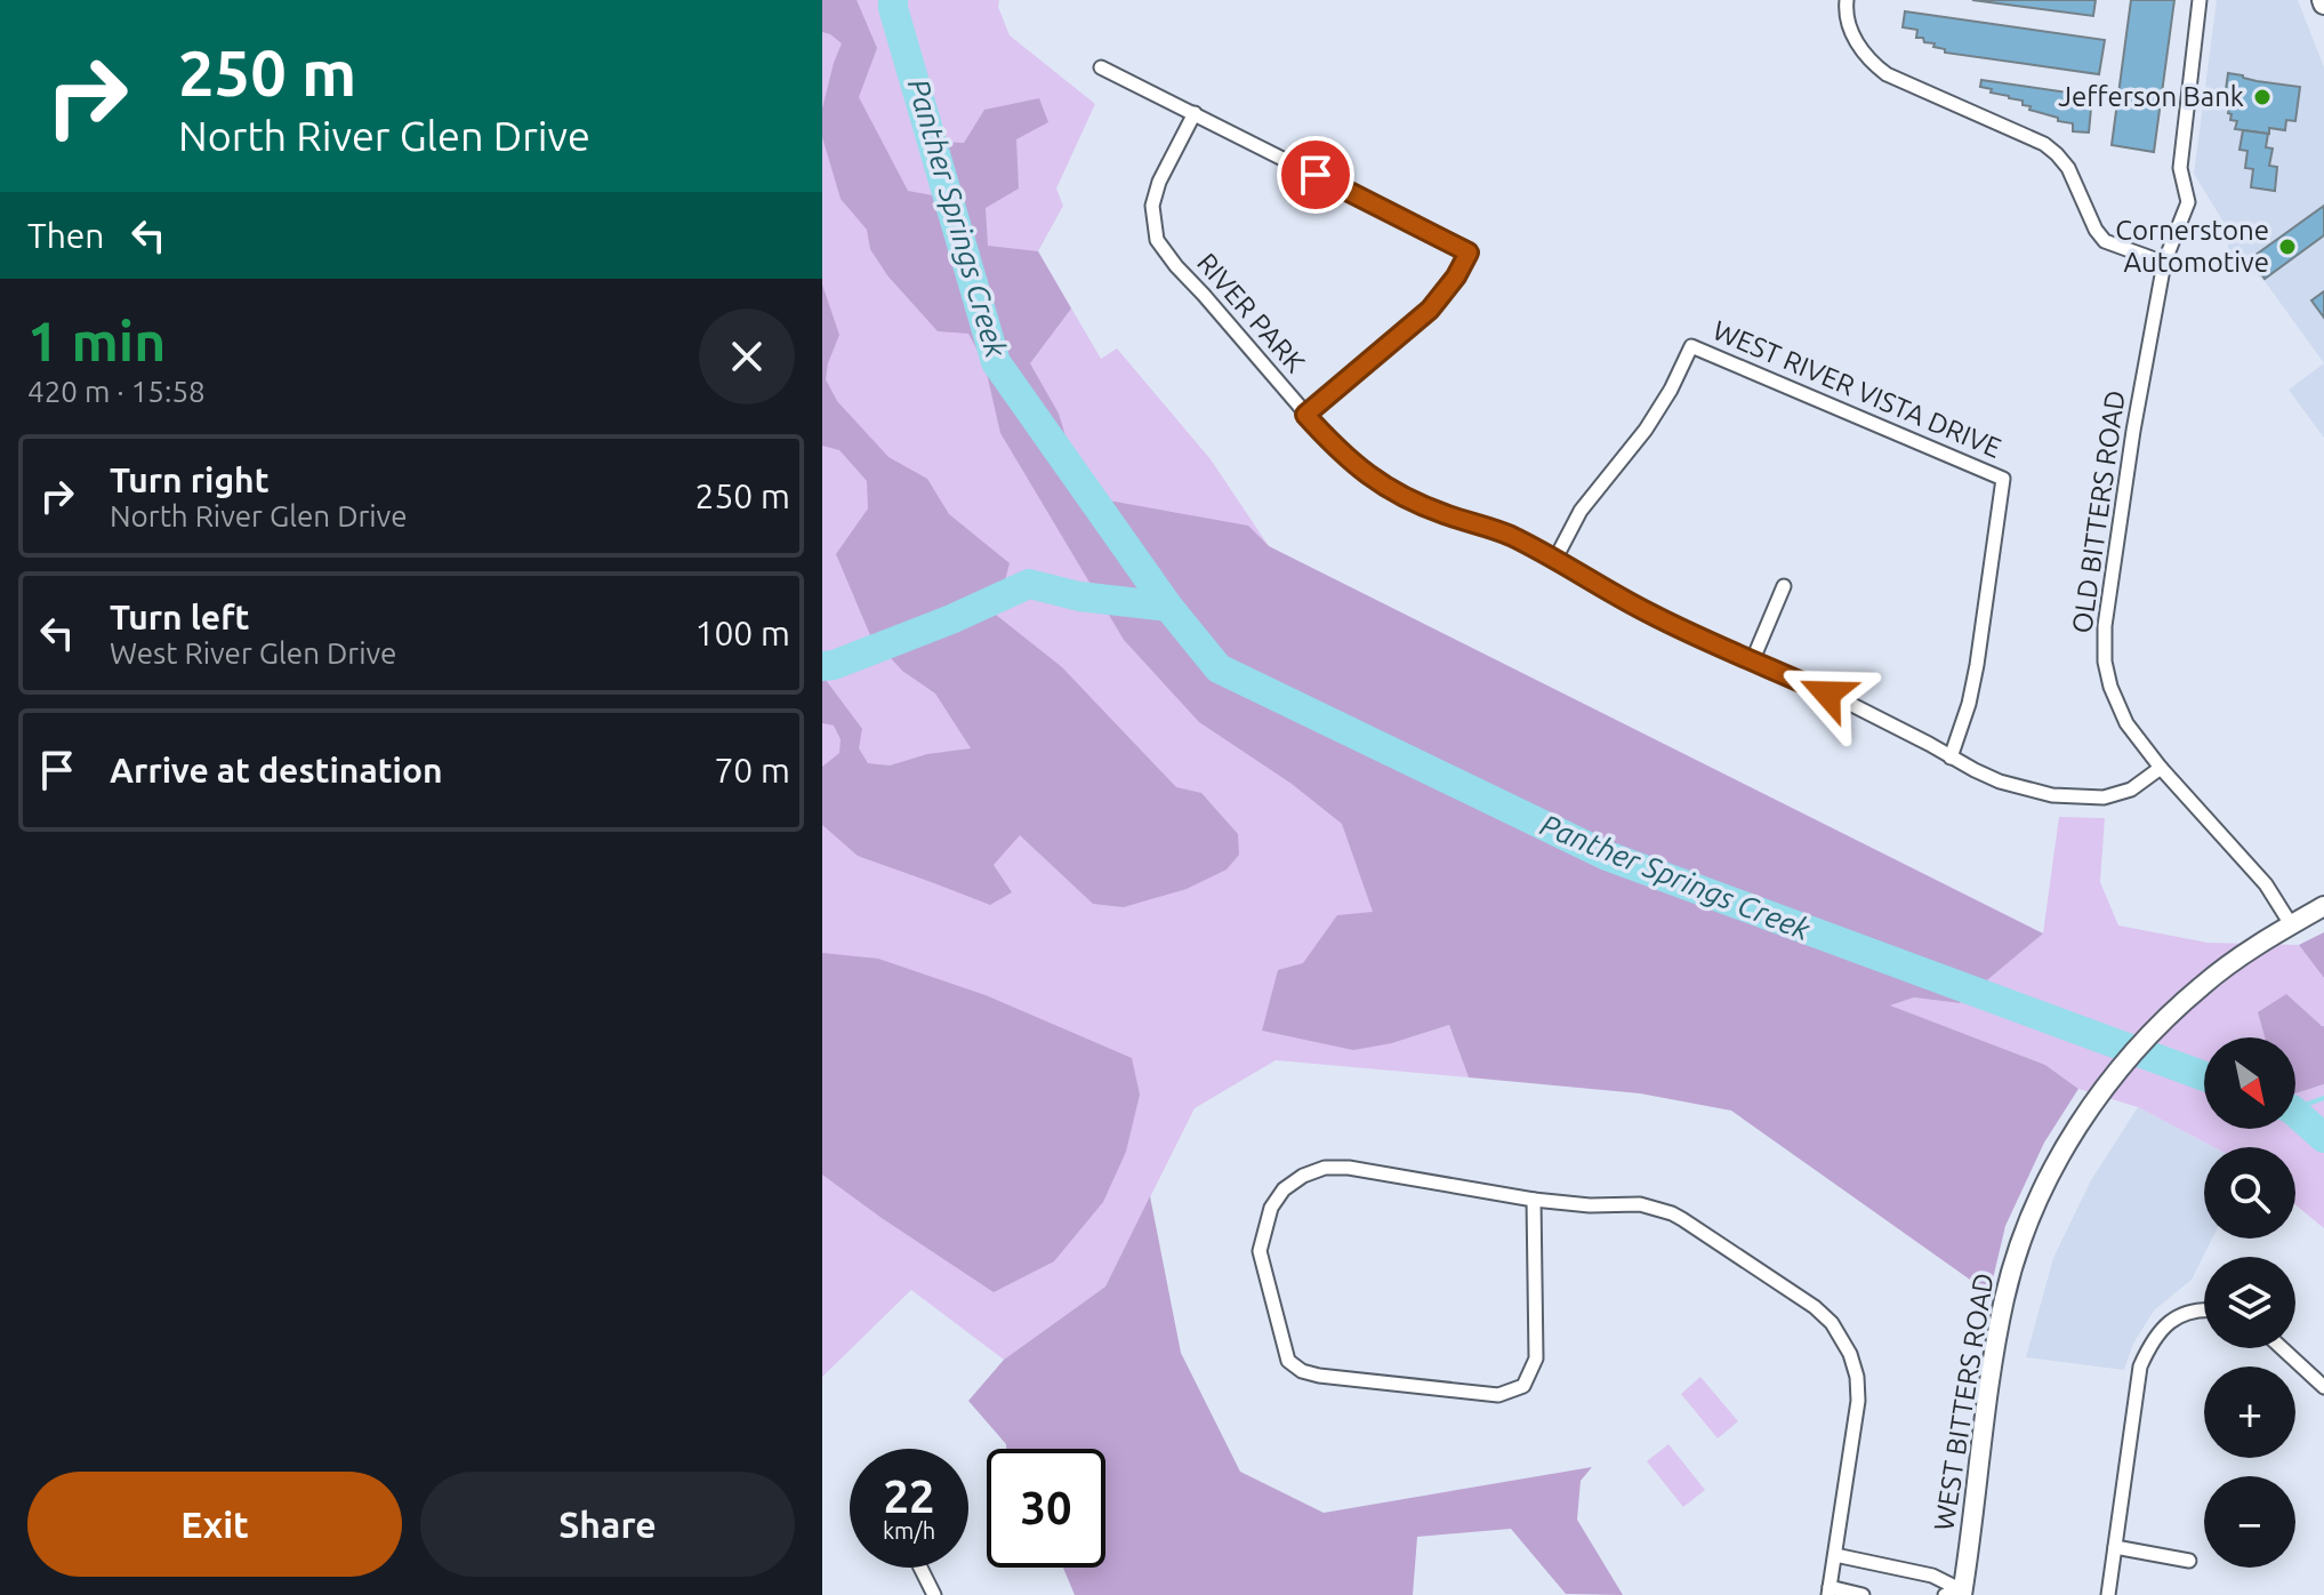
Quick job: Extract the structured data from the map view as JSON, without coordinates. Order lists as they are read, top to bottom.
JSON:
{
  "streets": {
    "main road": ["WEST BITTERS ROAD"],
    "street": ["RIVER PARK", "WEST RIVER VISTA DRIVE", "OLD BITTERS ROAD"]
  },
  "crossings": [
    ["RIVER PARK", "WEST RIVER VISTA DRIVE"],
    ["RIVER PARK", "OLD BITTERS ROAD"],
    ["OLD BITTERS ROAD", "WEST BITTERS ROAD"]
  ],
  "water": ["Panther Springs Creek"],
  "places": ["Jefferson Bank", "Cornerstone Automotive"],
  "north": "bottom right",
  "page": {
    "turn": ["250 m", "North River Glen Drive"],
    "then": "Then",
    "heading": ["1 min", "420 m · 15:58"],
    "list": [
      {
        "name": "Turn right",
        "note": "North River Glen Drive",
        "value": "250 m"
      },
      {
        "name": "Turn left",
        "note": "West River Glen Drive",
        "value": "100 m"
      },
      {
        "name": "Arrive at destination",
        "value": "70 m"
      }
    ],
    "map_buttons": ["+", "−"],
    "speed": "22 km/h",
    "limit": "30",
    "buttons": ["Exit", "Share"]
  }
}
